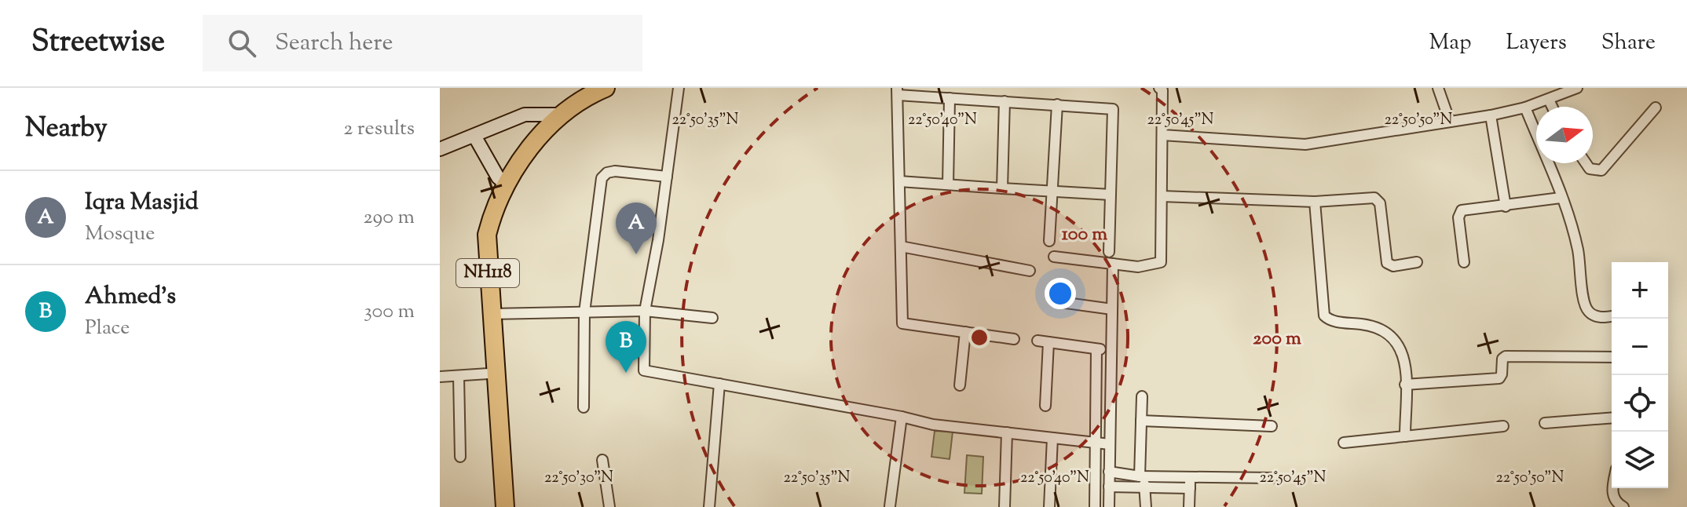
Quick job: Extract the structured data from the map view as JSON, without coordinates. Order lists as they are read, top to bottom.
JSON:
{
  "streets": {
    "highway": ["NH118"]
  },
  "north": "right",
  "page": {
    "header": "Streetwise",
    "search": "Search here",
    "nav": ["Map", "Layers", "Share"],
    "heading": ["Nearby", "2 results"],
    "list": [
      {
        "mark": "A",
        "name": "Iqra Masjid",
        "note": "Mosque",
        "value": "290 m"
      },
      {
        "mark": "B",
        "name": "Ahmed's",
        "note": "Place",
        "value": "300 m"
      }
    ],
    "pins": ["A", "B"],
    "map_buttons": ["+", "−"]
  },
  "coordinates": [
    "22°50'35\"N",
    "22°50'40\"N",
    "22°50'45\"N",
    "22°50'50\"N",
    "22°50'30\"N"
  ],
  "rings": ["100 m", "200 m"]
}
